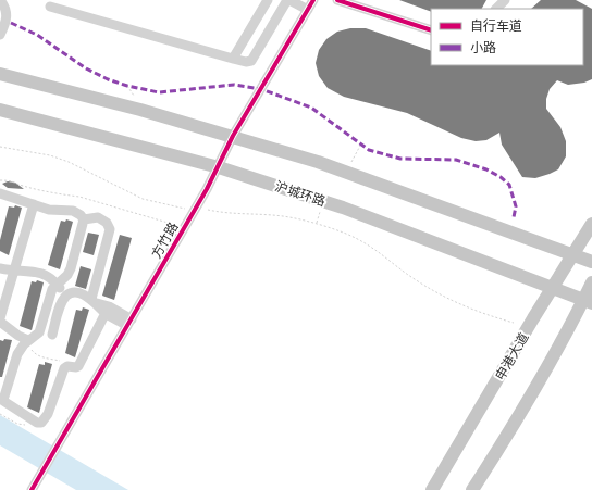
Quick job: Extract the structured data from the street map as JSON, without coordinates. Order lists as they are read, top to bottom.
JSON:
{
  "streets": {
    "main road": ["沪城环路", "申港大道"],
    "street": ["方竹路"]
  },
  "crossings": [
    ["沪城环路", "方竹路"],
    ["沪城环路", "申港大道"]
  ],
  "legend": ["自行车道", "小路"]
}
